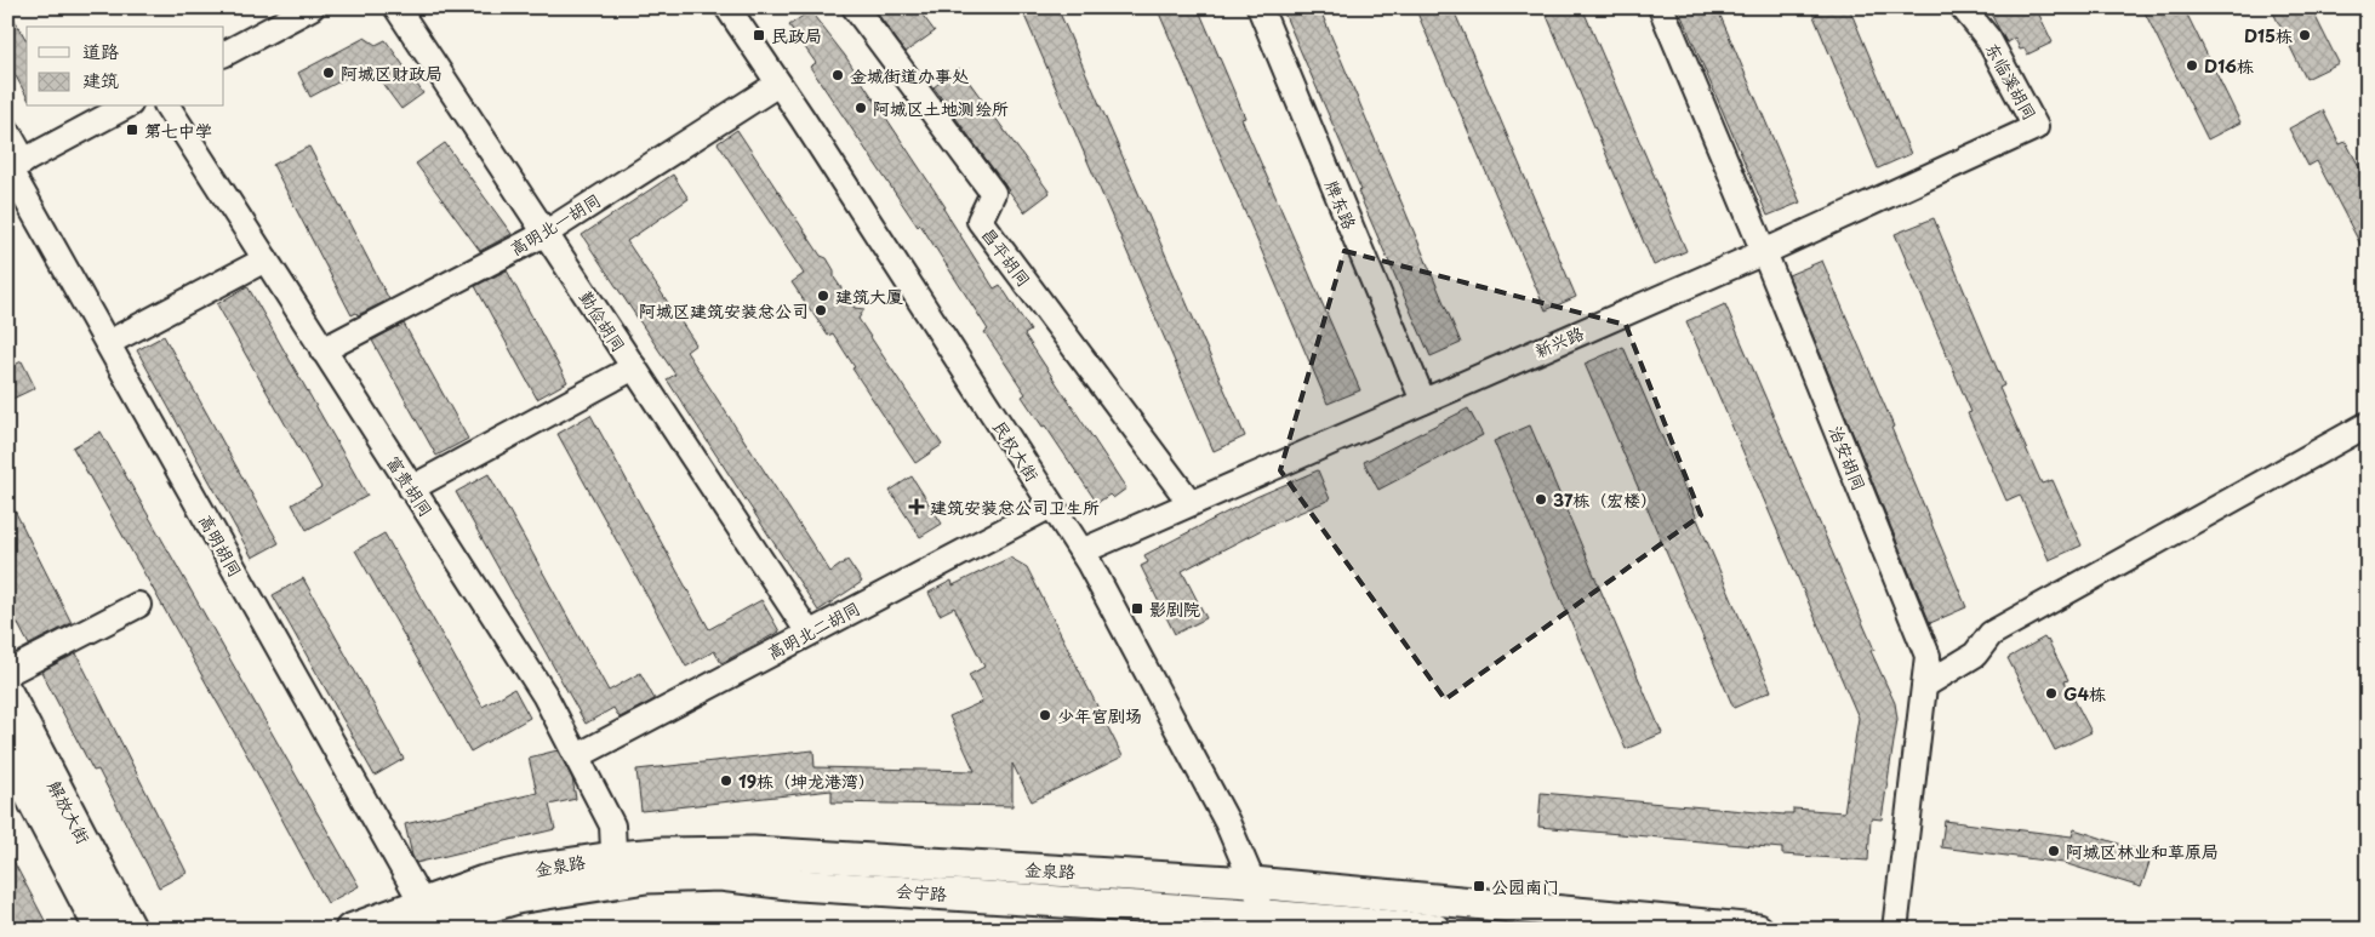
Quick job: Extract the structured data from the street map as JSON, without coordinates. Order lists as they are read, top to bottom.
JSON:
{
  "streets": {
    "main road": ["解放大街", "金泉路", "会宁路"],
    "street": [
      "东临溪胡同",
      "牌东路",
      "高明北一胡同",
      "昌平胡同",
      "勤俭胡同",
      "新兴路",
      "民权大街",
      "治安胡同",
      "富贵胡同",
      "高明胡同",
      "高明北二胡同"
    ]
  },
  "crossings": [
    ["东临溪胡同", "新兴路"],
    ["牌东路", "新兴路"],
    ["高明北一胡同", "勤俭胡同"],
    ["高明北一胡同", "民权大街"],
    ["高明北一胡同", "富贵胡同"],
    ["昌平胡同", "新兴路"],
    ["勤俭胡同", "高明北二胡同"],
    ["新兴路", "民权大街"],
    ["新兴路", "治安胡同"],
    ["民权大街", "高明北二胡同"],
    ["民权大街", "金泉路"],
    ["民权大街", "会宁路"],
    ["富贵胡同", "高明北二胡同"],
    ["富贵胡同", "金泉路"],
    ["富贵胡同", "会宁路"],
    ["高明胡同", "会宁路"],
    ["金泉路", "会宁路"]
  ],
  "places": {
    "transit": [
      "民政局",
      "第七中学",
      "影剧院",
      "公园南门"
    ],
    "other": [
      "D15栋",
      "D16栋",
      "阿城区财政局",
      "金城街道办事处",
      "阿城区土地测绘所",
      "建筑大厦",
      "阿城区建筑安装总公司",
      "37栋（宏楼）",
      "G4栋",
      "少年宫剧场",
      "19栋（坤龙港湾）",
      "阿城区林业和草原局"
    ],
    "health": ["建筑安装总公司卫生所"]
  },
  "legend": ["道路", "建筑"]
}
